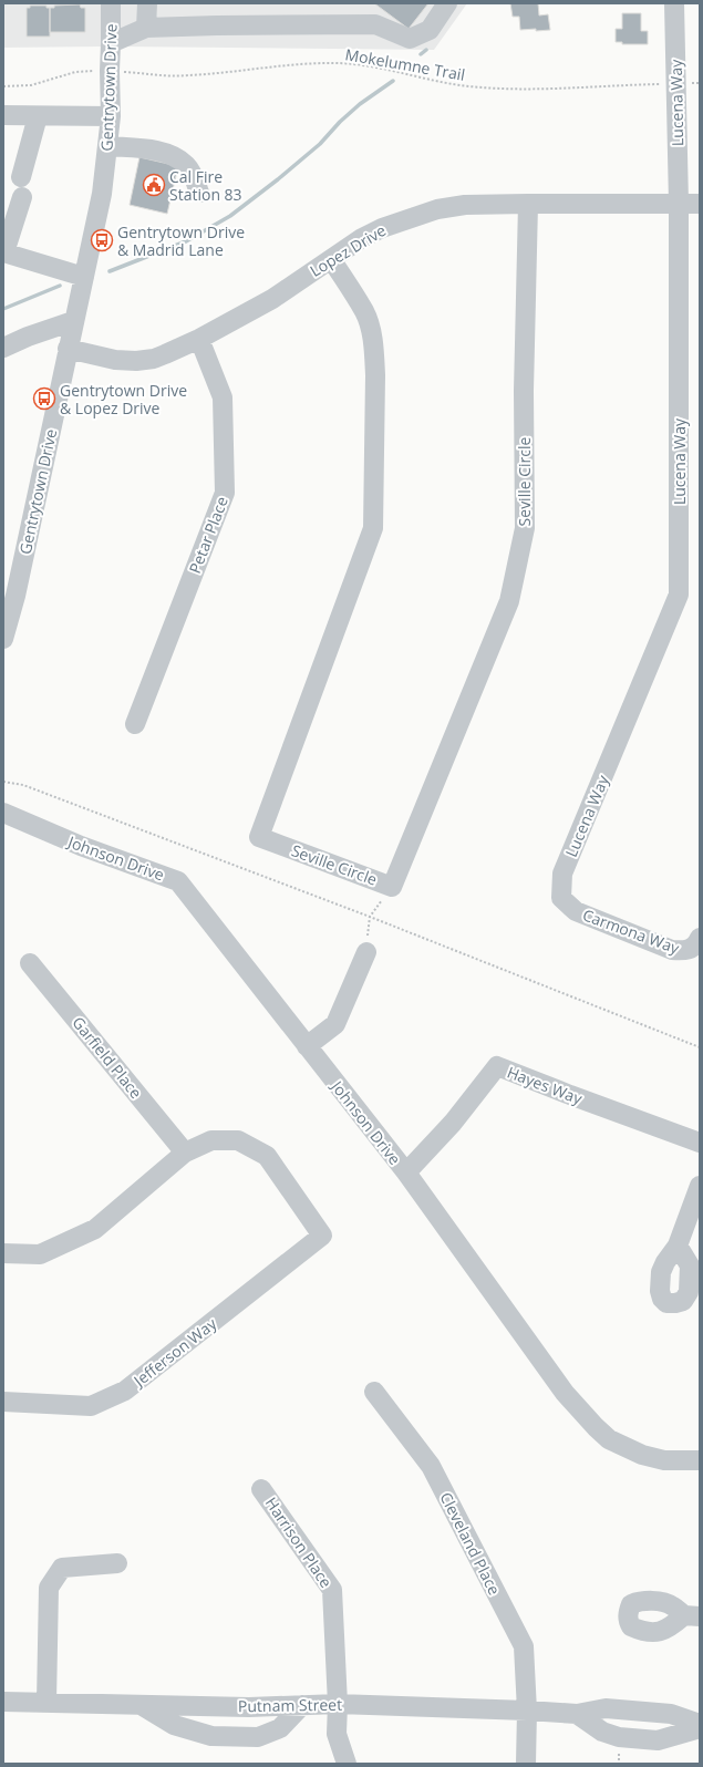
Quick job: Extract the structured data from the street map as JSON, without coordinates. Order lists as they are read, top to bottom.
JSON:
{
  "streets": {
    "street": [
      "Gentrytown Drive",
      "Lucena Way",
      "Lopez Drive",
      "Seville Circle",
      "Petar Place",
      "Johnson Drive",
      "Carmona Way",
      "Garfield Place",
      "Hayes Way",
      "Jefferson Way",
      "Harrison Place",
      "Cleveland Place",
      "Putnam Street"
    ],
    "path": ["Mokelumne Trail"]
  },
  "crossings": [
    ["Mokelumne Trail", "Gentrytown Drive"],
    ["Mokelumne Trail", "Lucena Way"],
    ["Gentrytown Drive", "Lopez Drive"],
    ["Lucena Way", "Lopez Drive"],
    ["Lucena Way", "Carmona Way"],
    ["Lopez Drive", "Seville Circle"],
    ["Lopez Drive", "Petar Place"],
    ["Johnson Drive", "Hayes Way"],
    ["Garfield Place", "Jefferson Way"],
    ["Harrison Place", "Putnam Street"],
    ["Cleveland Place", "Putnam Street"]
  ],
  "places": {
    "public building": ["Cal Fire Station 83"],
    "bus stop": ["Gentrytown Drive & Madrid Lane", "Gentrytown Drive & Lopez Drive"]
  }
}
